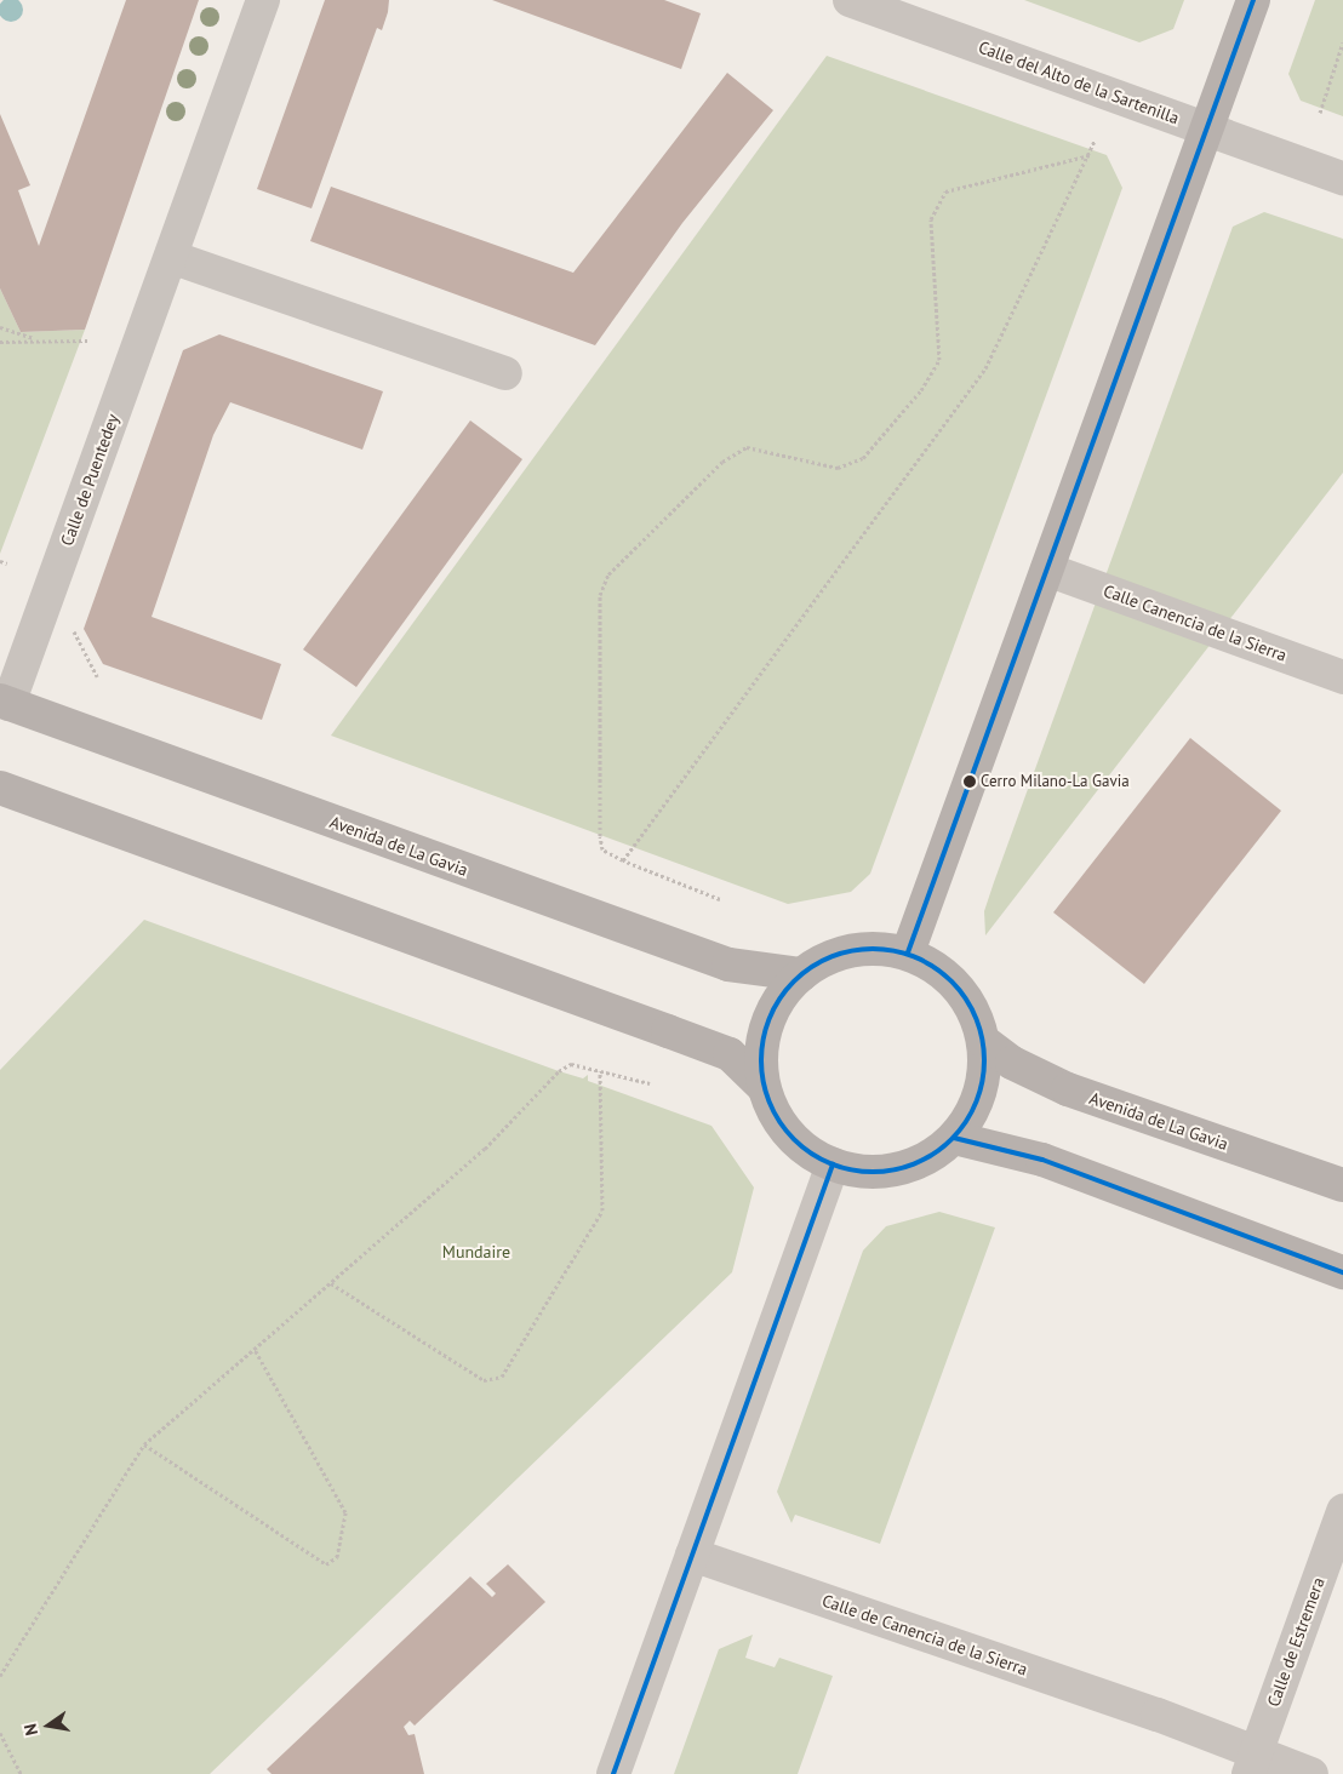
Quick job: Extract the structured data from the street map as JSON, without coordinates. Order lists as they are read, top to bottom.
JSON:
{
  "streets": {
    "main road": ["Avenida de La Gavia"],
    "street": [
      "Calle del Alto de la Sartenilla",
      "Calle de Puentedey",
      "Calle Canencia de la Sierra",
      "Calle de Canencia de la Sierra",
      "Calle de Estremera"
    ]
  },
  "crossings": [
    ["Calle de Puentedey", "Avenida de La Gavia"],
    ["Calle de Canencia de la Sierra", "Calle de Estremera"]
  ],
  "parks": ["Mundaire"],
  "places": ["Cerro Milano-La Gavia"],
  "north": "left"
}
